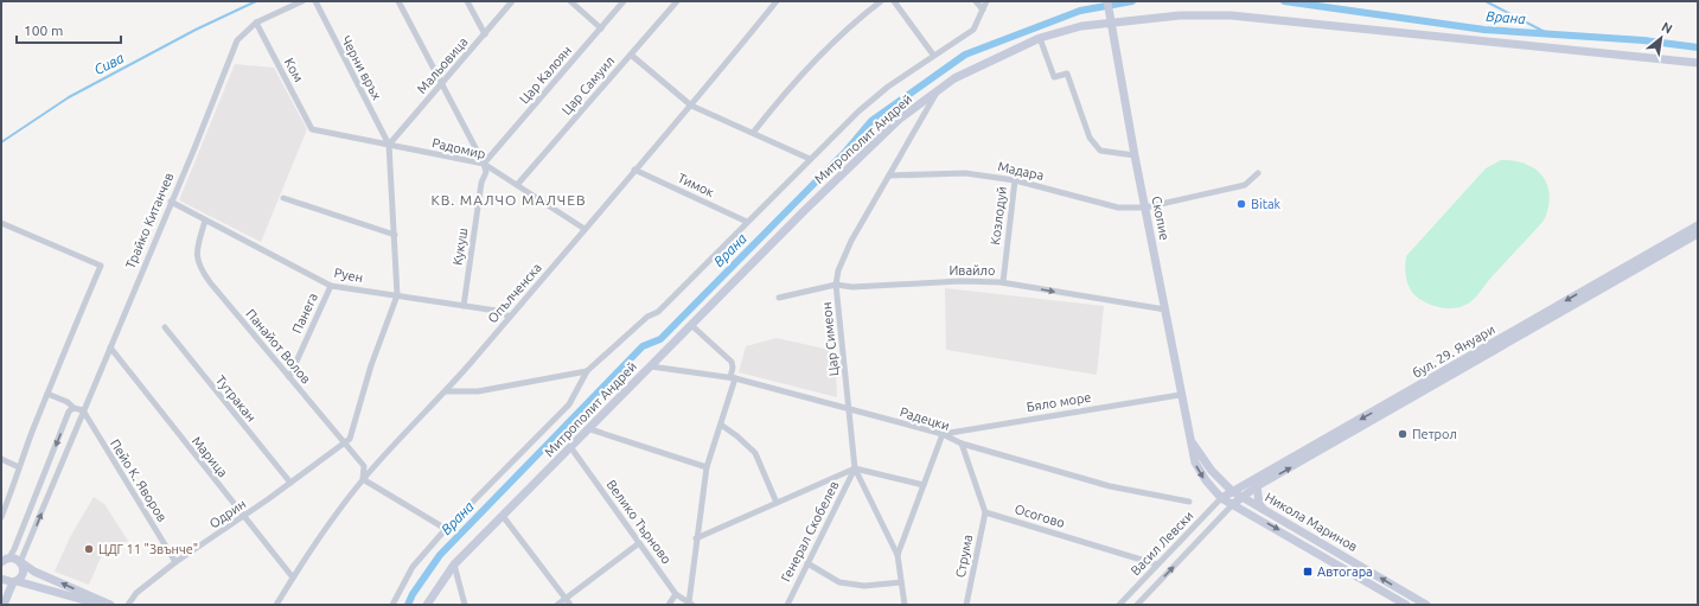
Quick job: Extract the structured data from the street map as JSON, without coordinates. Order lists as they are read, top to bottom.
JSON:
{
  "streets": {
    "street": [
      "Мальовица",
      "Черни връх",
      "Ком",
      "Цар Калоян",
      "Цар Самуил",
      "Митрополит Андрей",
      "Радомир",
      "Мадара",
      "Тимок",
      "Козлодуй",
      "Скопие",
      "Трайко Китанчев",
      "Кукуш",
      "Ивайло",
      "Руен",
      "Опълченска",
      "Панега",
      "Цар Симеон",
      "Панайот Волов",
      "бул. 29. Януари",
      "Тутракан",
      "Бяло море",
      "Радецки",
      "Марица",
      "Пейо К. Яворов",
      "Одрин",
      "Осогово",
      "Велико Търново",
      "Никола Маринов",
      "Генерал Скобелев",
      "Васил Левски",
      "Струма"
    ]
  },
  "crossings": [
    ["Мальовица", "Черни връх"],
    ["Мальовица", "Радомир"],
    ["Черни връх", "Радомир"],
    ["Ком", "Радомир"],
    ["Ком", "Трайко Китанчев"],
    ["Цар Калоян", "Радомир"],
    ["Цар Калоян", "Кукуш"],
    ["Цар Самуил", "Радомир"],
    ["Митрополит Андрей", "Тимок"],
    ["Митрополит Андрей", "Скопие"],
    ["Митрополит Андрей", "Цар Симеон"],
    ["Митрополит Андрей", "Радецки"],
    ["Митрополит Андрей", "Велико Търново"],
    ["Радомир", "Кукуш"],
    ["Радомир", "Опълченска"],
    ["Мадара", "Козлодуй"],
    ["Мадара", "Скопие"],
    ["Мадара", "Цар Симеон"],
    ["Тимок", "Опълченска"],
    ["Козлодуй", "Ивайло"],
    ["Скопие", "Ивайло"],
    ["Скопие", "бул. 29. Януари"],
    ["Скопие", "Бяло море"],
    ["Скопие", "Никола Маринов"],
    ["Скопие", "Васил Левски"],
    ["Трайко Китанчев", "Руен"],
    ["Трайко Китанчев", "Марица"],
    ["Трайко Китанчев", "Пейо К. Яворов"],
    ["Кукуш", "Руен"],
    ["Ивайло", "Цар Симеон"],
    ["Руен", "Опълченска"],
    ["Руен", "Панега"],
    ["Руен", "Панайот Волов"],
    ["Опълченска", "Панайот Волов"],
    ["Опълченска", "Марица"],
    ["Панега", "Панайот Волов"],
    ["Цар Симеон", "Радецки"],
    ["Цар Симеон", "Генерал Скобелев"],
    ["Панайот Волов", "Одрин"],
    ["бул. 29. Януари", "Никола Маринов"],
    ["бул. 29. Януари", "Васил Левски"],
    ["Тутракан", "Одрин"],
    ["Бяло море", "Радецки"],
    ["Марица", "Одрин"],
    ["Пейо К. Яворов", "Одрин"],
    ["Осогово", "Васил Левски"],
    ["Осогово", "Струма"],
    ["Никола Маринов", "Васил Левски"]
  ],
  "one_way": ["Ивайло"],
  "districts": ["КВ. МАЛЧО МАЛЧЕВ"],
  "water": ["Врана", "Сива"],
  "places": {
    "other": ["Bitak", "Петрол", "ЦДГ 11 \"Звънче\""],
    "transit": ["Автогара"]
  },
  "scale_bar": "100 m",
  "north": "top right"
}
